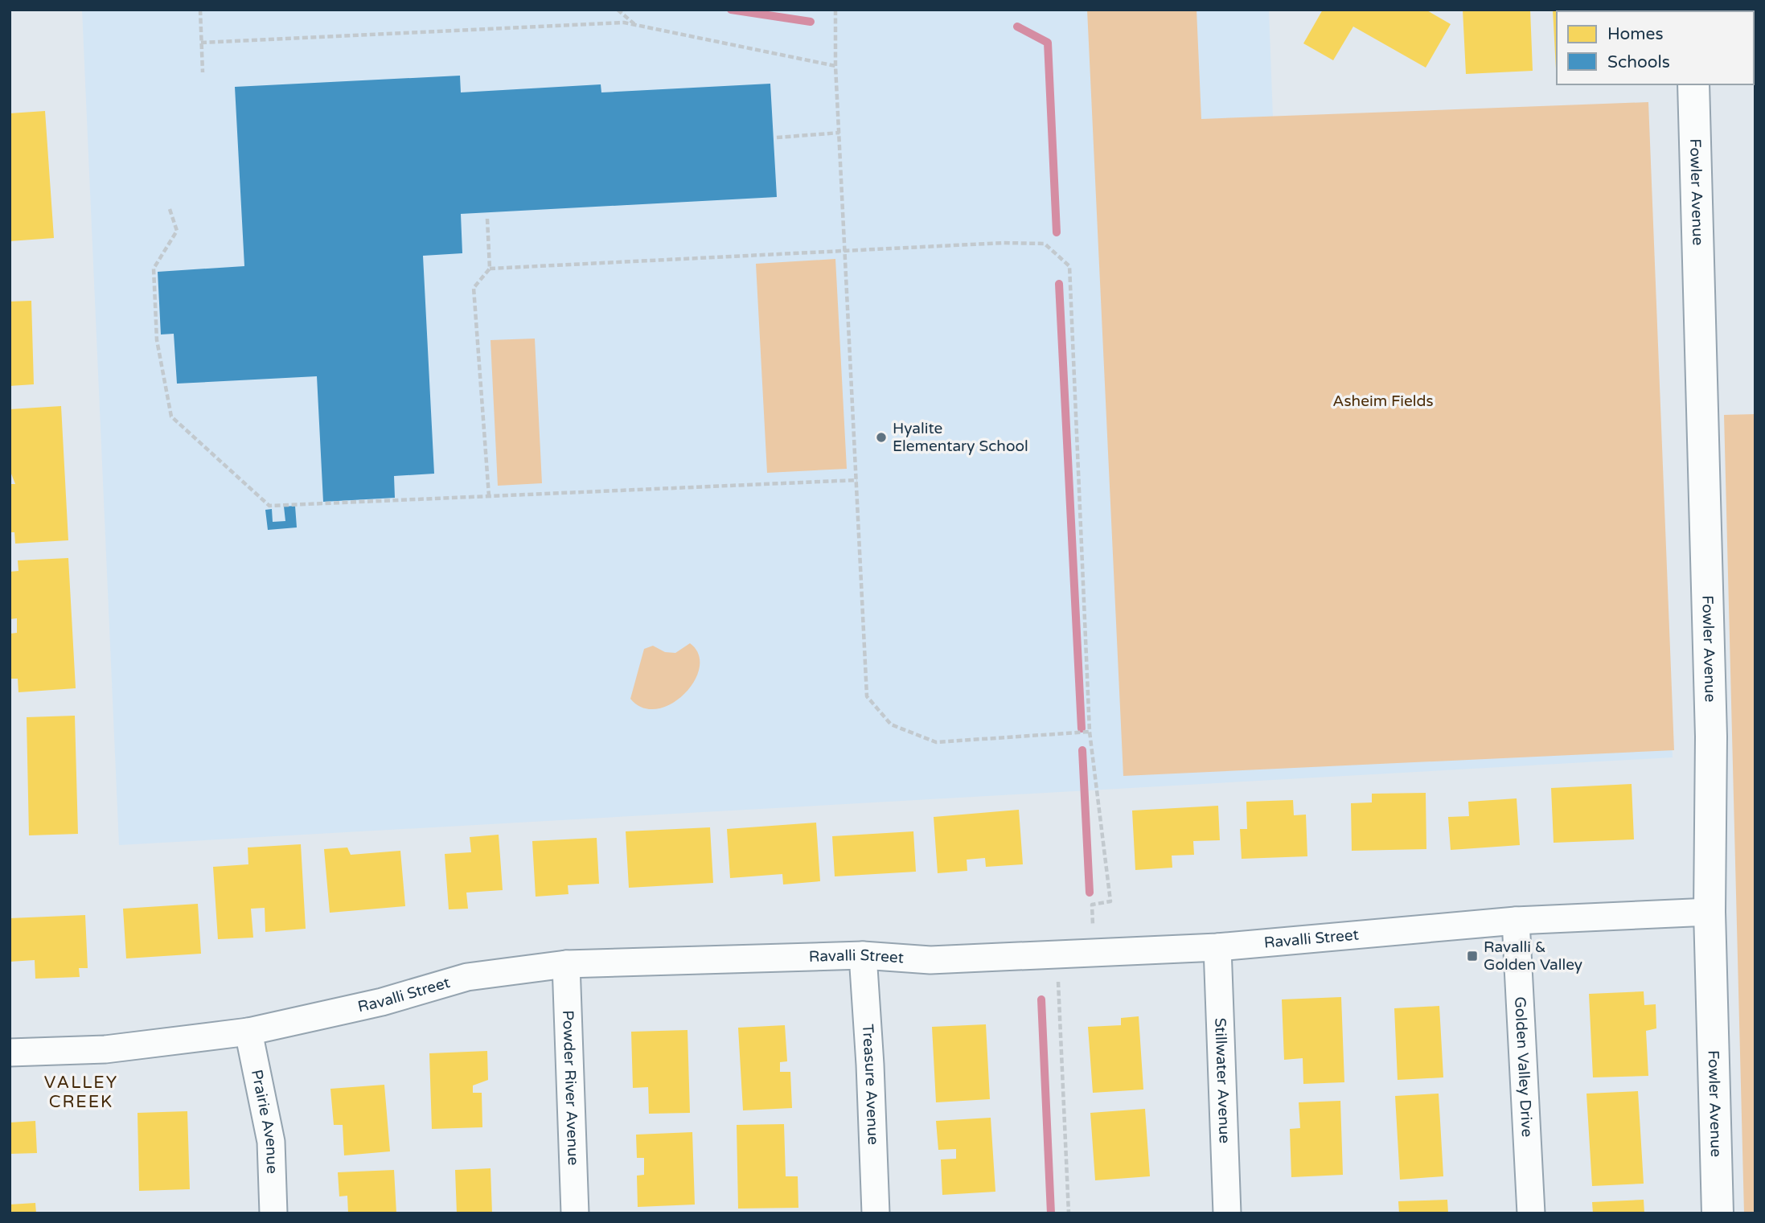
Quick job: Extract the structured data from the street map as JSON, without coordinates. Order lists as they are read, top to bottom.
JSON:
{
  "streets": {
    "street": [
      "Fowler Avenue",
      "Ravalli Street",
      "Golden Valley Drive",
      "Stillwater Avenue",
      "Treasure Avenue",
      "Powder River Avenue",
      "Prairie Avenue"
    ]
  },
  "crossings": [
    ["Fowler Avenue", "Ravalli Street"],
    ["Ravalli Street", "Golden Valley Drive"],
    ["Ravalli Street", "Stillwater Avenue"],
    ["Ravalli Street", "Treasure Avenue"],
    ["Ravalli Street", "Powder River Avenue"],
    ["Ravalli Street", "Prairie Avenue"]
  ],
  "districts": ["VALLEY CREEK"],
  "parks": ["Asheim Fields"],
  "places": {
    "other": ["Hyalite Elementary School"],
    "transit": ["Ravalli & Golden Valley"]
  },
  "legend": ["Homes", "Schools"]
}
